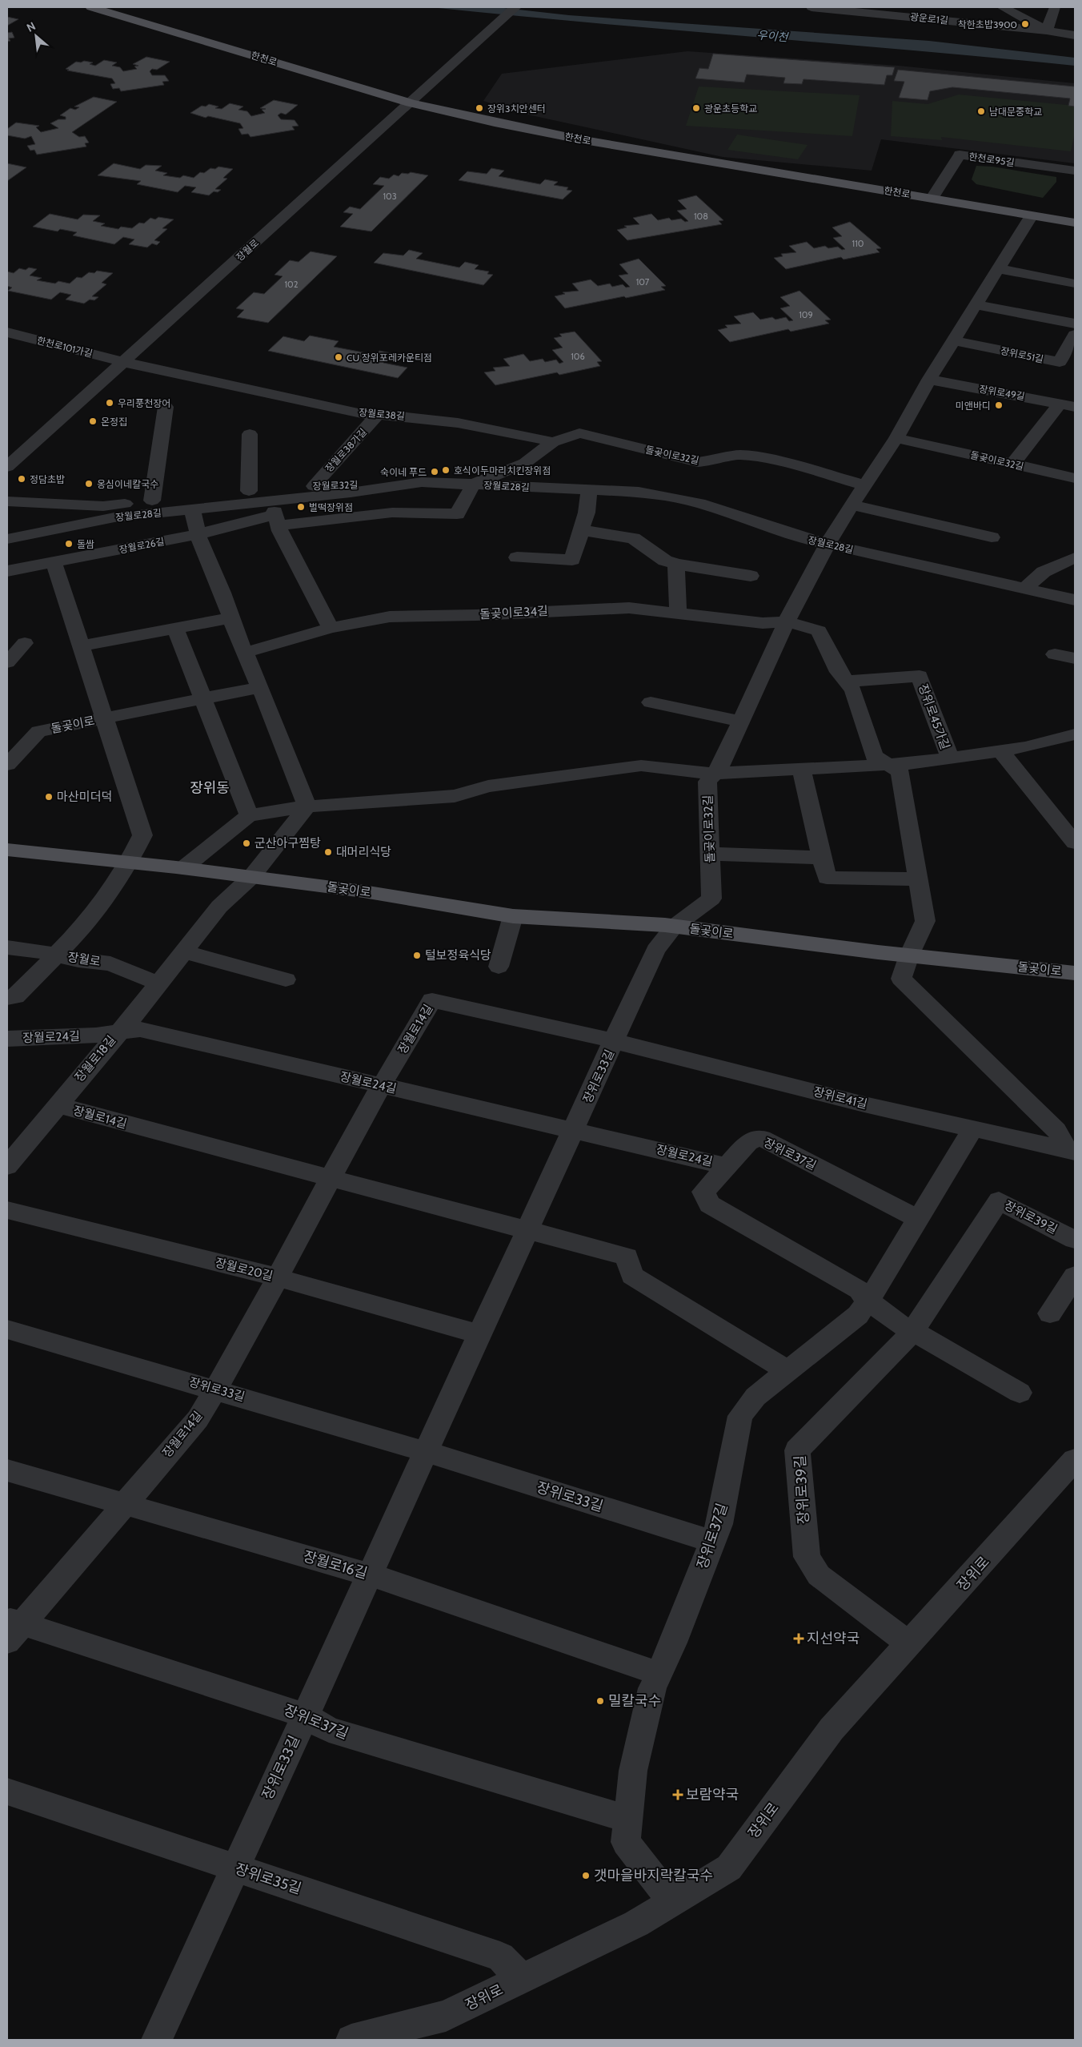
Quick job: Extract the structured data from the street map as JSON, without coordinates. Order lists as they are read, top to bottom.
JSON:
{
  "streets": {
    "main road": ["한천로", "돌곶이로"],
    "street": [
      "광운로1길",
      "한천로95길",
      "장월로",
      "한천로101가길",
      "장위로51길",
      "장위로49길",
      "장월로38길",
      "장월로38가길",
      "돌곶이로32길",
      "장월로32길",
      "장월로28길",
      "장월로26길",
      "돌곶이로34길",
      "장위로45가길",
      "장월로14길",
      "장월로24길",
      "장월로18길",
      "장위로33길",
      "장위로41길",
      "장위로37길",
      "장위로39길",
      "장월로20길",
      "장월로16길",
      "장위로",
      "장위로35길"
    ]
  },
  "crossings": [
    ["한천로", "한천로95길"],
    ["한천로", "장월로"],
    ["한천로", "돌곶이로32길"],
    ["장월로", "한천로101가길"],
    ["장월로", "장월로38길"],
    ["장월로", "돌곶이로"],
    ["장월로", "장월로18길"],
    ["한천로101가길", "장월로38길"],
    ["장위로51길", "돌곶이로32길"],
    ["장위로49길", "돌곶이로32길"],
    ["장월로38길", "장월로38가길"],
    ["장월로38길", "돌곶이로32길"],
    ["장월로38가길", "장월로32길"],
    ["돌곶이로32길", "장월로28길"],
    ["돌곶이로32길", "돌곶이로34길"],
    ["돌곶이로32길", "장위로45가길"],
    ["돌곶이로32길", "돌곶이로"],
    ["돌곶이로32길", "장위로33길"],
    ["장월로32길", "장월로28길"],
    ["장월로28길", "장월로26길"],
    ["장월로26길", "돌곶이로"],
    ["돌곶이로", "장월로18길"],
    ["돌곶이로", "장위로33길"],
    ["돌곶이로", "장위로41길"],
    ["장월로14길", "장월로24길"],
    ["장월로14길", "장월로18길"],
    ["장월로14길", "장위로33길"],
    ["장월로14길", "장위로41길"],
    ["장월로14길", "장위로37길"],
    ["장월로14길", "장월로20길"],
    ["장월로14길", "장월로16길"],
    ["장월로24길", "장월로18길"],
    ["장월로24길", "장위로33길"],
    ["장월로24길", "장위로37길"],
    ["장위로33길", "장위로41길"],
    ["장위로33길", "장위로37길"],
    ["장위로33길", "장월로20길"],
    ["장위로33길", "장월로16길"],
    ["장위로33길", "장위로35길"],
    ["장위로41길", "장위로37길"],
    ["장위로37길", "장위로39길"],
    ["장위로37길", "장월로16길"],
    ["장위로37길", "장위로"],
    ["장위로39길", "장위로"],
    ["장위로", "장위로35길"]
  ],
  "districts": ["장위동"],
  "water": ["우이천"],
  "places": {
    "other": [
      "착한초밥3900",
      "장위3치안센터",
      "광운초등학교",
      "남대문중학교",
      "CU 장위포레카운티점",
      "우리풍천장어",
      "미앤바디",
      "온정집",
      "호식이두마리치킨장위점",
      "숙이네 푸드",
      "정담초밥",
      "옹심이네칼국수",
      "벌떡장위점",
      "돌쌈",
      "마산미더덕",
      "군산아구찜탕",
      "대머리식당",
      "털보정육식당",
      "밀칼국수",
      "갯마을바지락칼국수"
    ],
    "health": ["지선약국", "보람약국"]
  },
  "house_numbers": [
    "103",
    "108",
    "110",
    "107",
    "102",
    "109",
    "106"
  ],
  "north": "top left"
}
